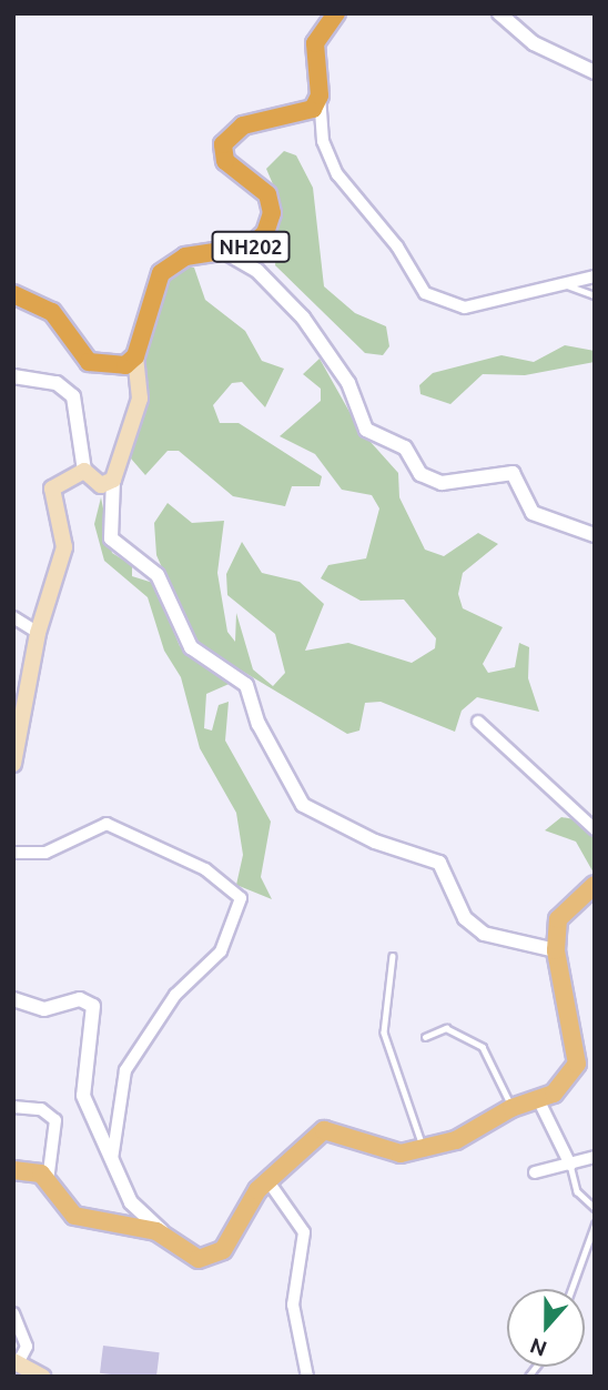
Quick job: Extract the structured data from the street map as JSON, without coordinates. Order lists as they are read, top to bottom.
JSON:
{
  "streets": {
    "highway": ["NH202"]
  },
  "north": "bottom"
}
